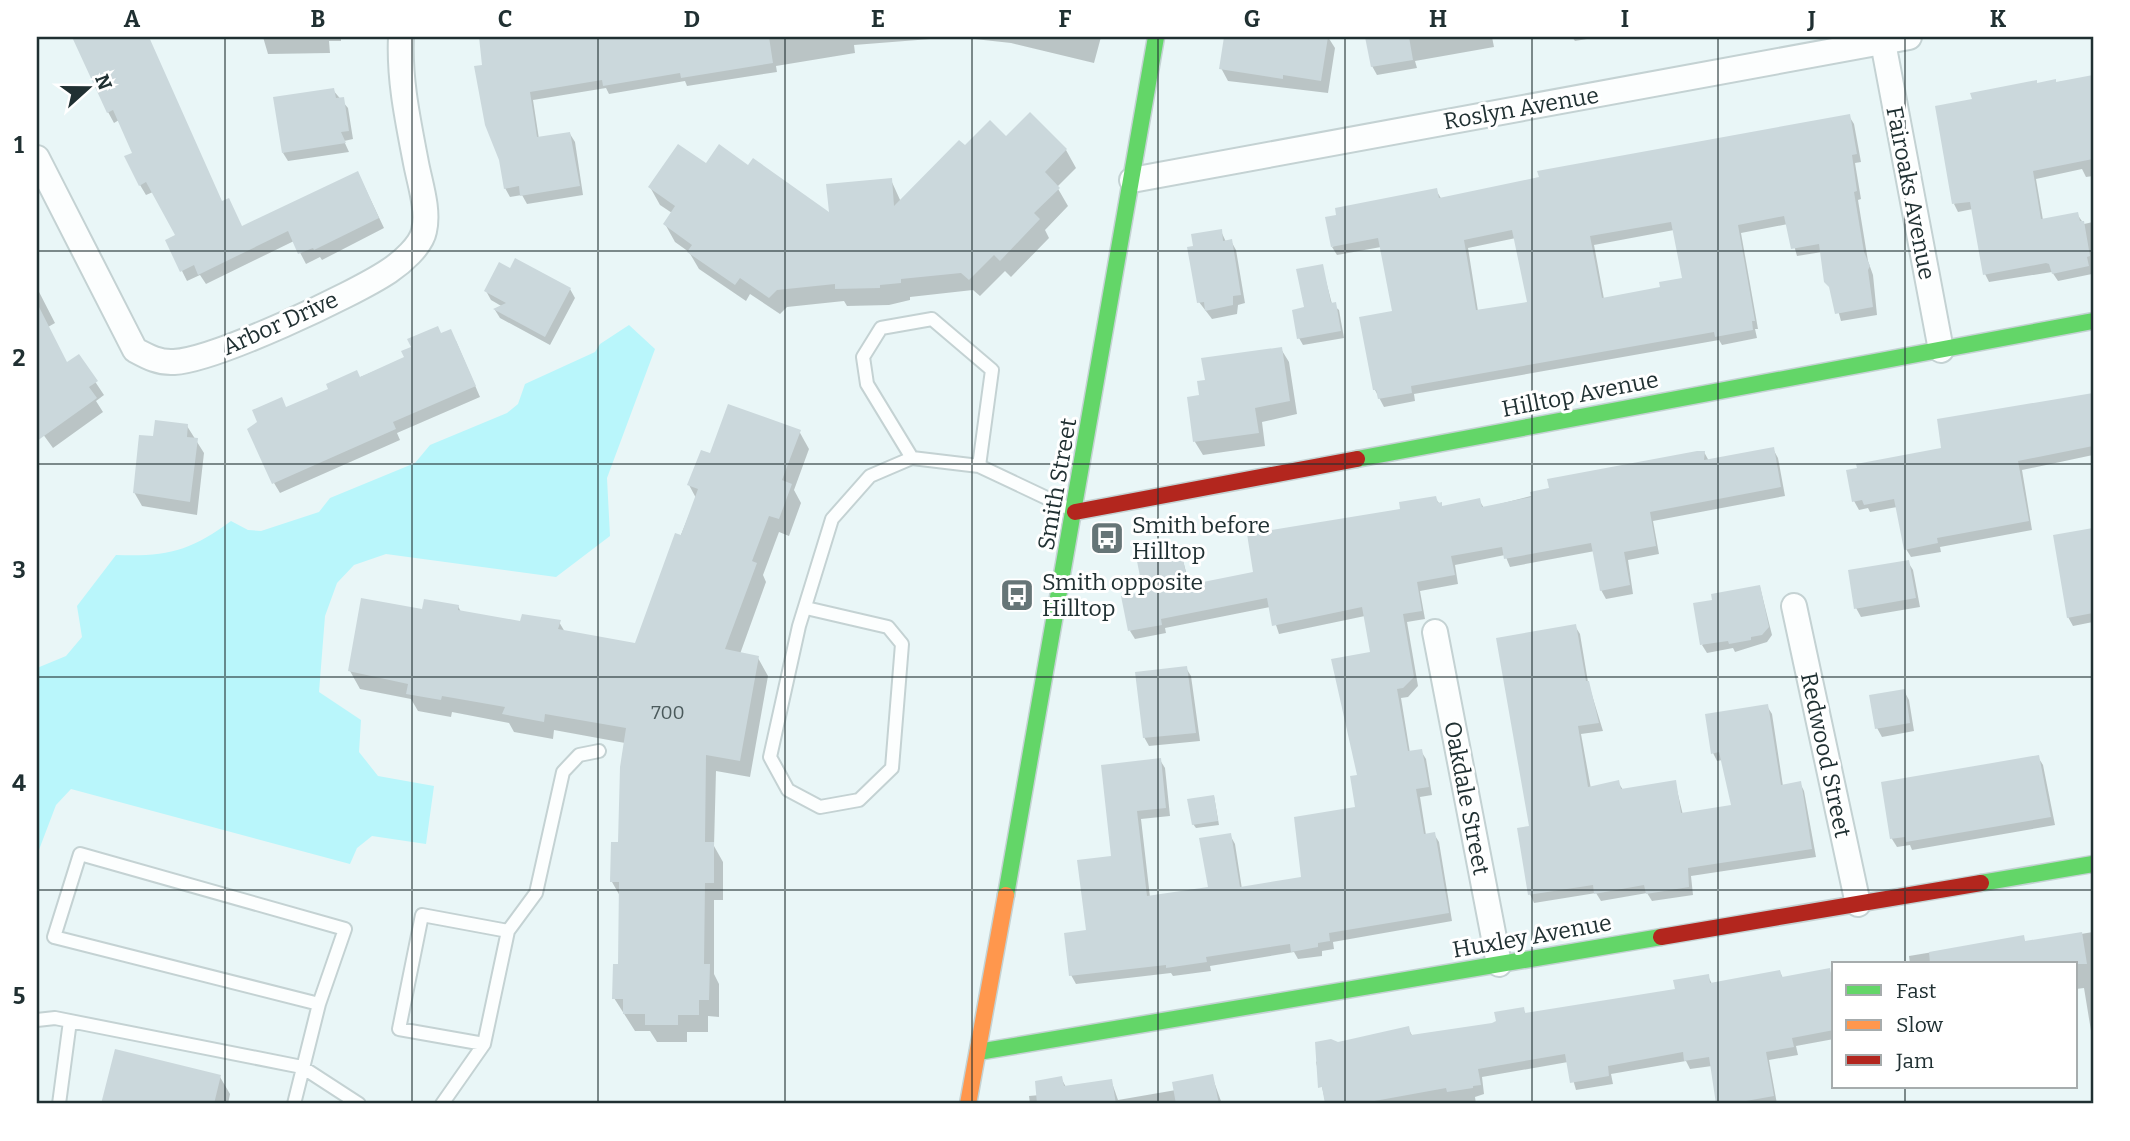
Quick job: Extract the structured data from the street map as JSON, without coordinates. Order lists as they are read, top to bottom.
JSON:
{
  "streets": {
    "street": [
      "Roslyn Avenue",
      "Fairoaks Avenue",
      "Arbor Drive",
      "Hilltop Avenue",
      "Smith Street",
      "Redwood Street",
      "Oakdale Street",
      "Huxley Avenue"
    ]
  },
  "crossings": [
    ["Roslyn Avenue", "Fairoaks Avenue"],
    ["Roslyn Avenue", "Smith Street"],
    ["Fairoaks Avenue", "Hilltop Avenue"],
    ["Hilltop Avenue", "Smith Street"],
    ["Smith Street", "Huxley Avenue"],
    ["Redwood Street", "Huxley Avenue"],
    ["Oakdale Street", "Huxley Avenue"]
  ],
  "places": {
    "bus stop": ["Smith before Hilltop", "Smith opposite Hilltop"]
  },
  "house_numbers": ["700"],
  "legend": ["Fast", "Slow", "Jam"],
  "north": "right",
  "grid": {
    "columns": [
      "A",
      "B",
      "C",
      "D",
      "E",
      "F",
      "G",
      "H",
      "I",
      "J",
      "K"
    ],
    "rows": [
      "1",
      "2",
      "3",
      "4",
      "5"
    ]
  }
}
